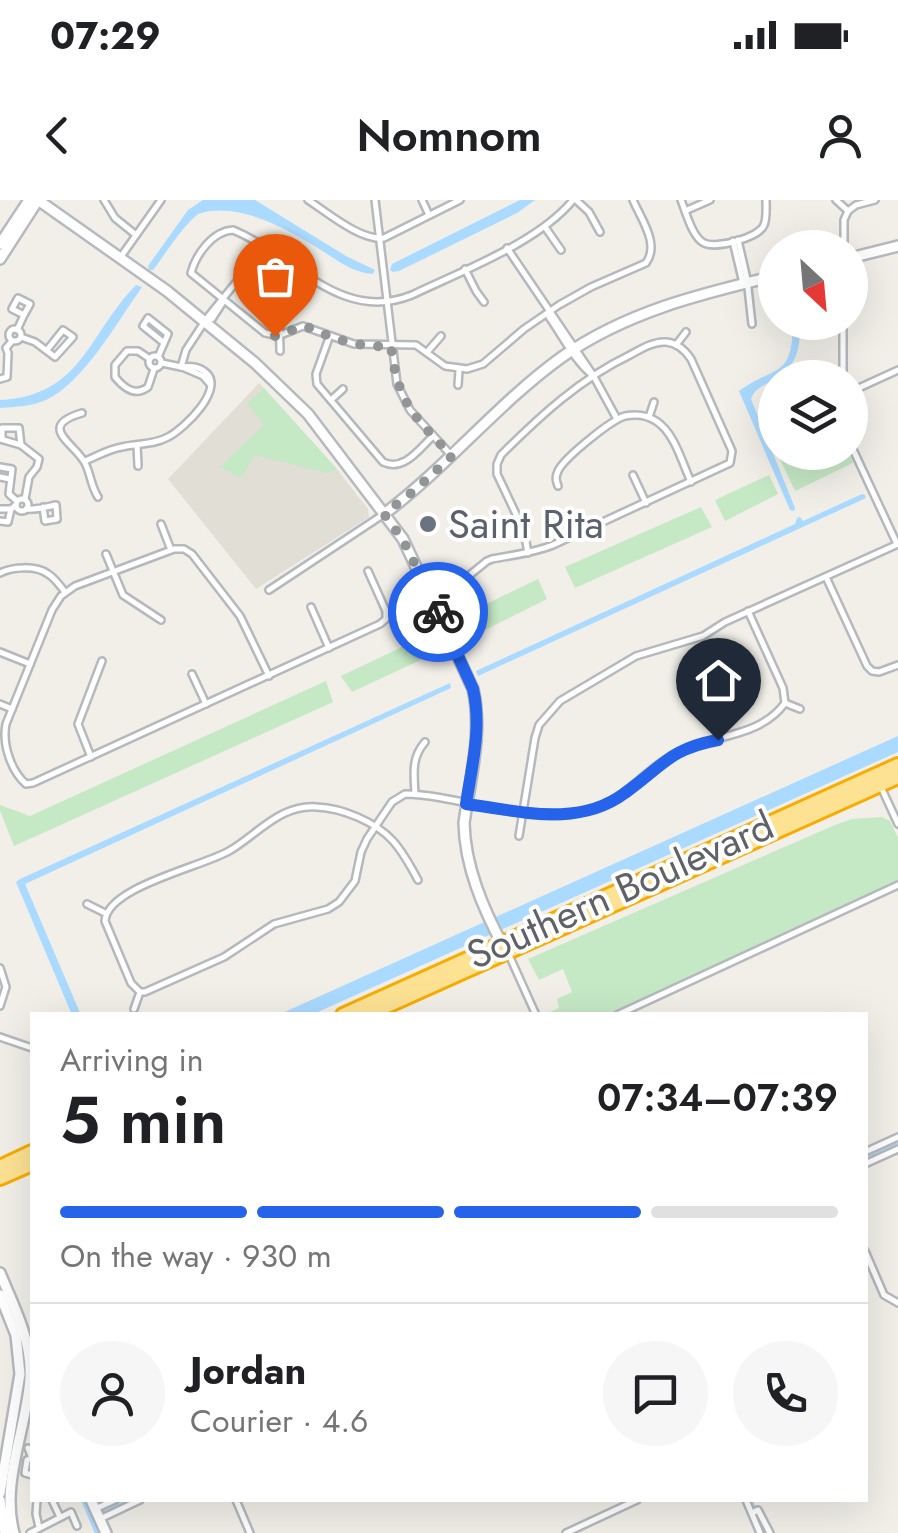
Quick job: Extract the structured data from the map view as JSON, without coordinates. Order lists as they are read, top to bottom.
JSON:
{
  "streets": {
    "highway": ["Southern Boulevard"]
  },
  "places": ["Saint Rita"],
  "north": "bottom right",
  "page": {
    "status": "07:29",
    "header": "Nomnom",
    "heading": ["5 min", "Arriving in", "07:34–07:39"],
    "panel": ["Jordan", "Courier · 4.6"],
    "bar": "On the way · 930 m"
  }
}
